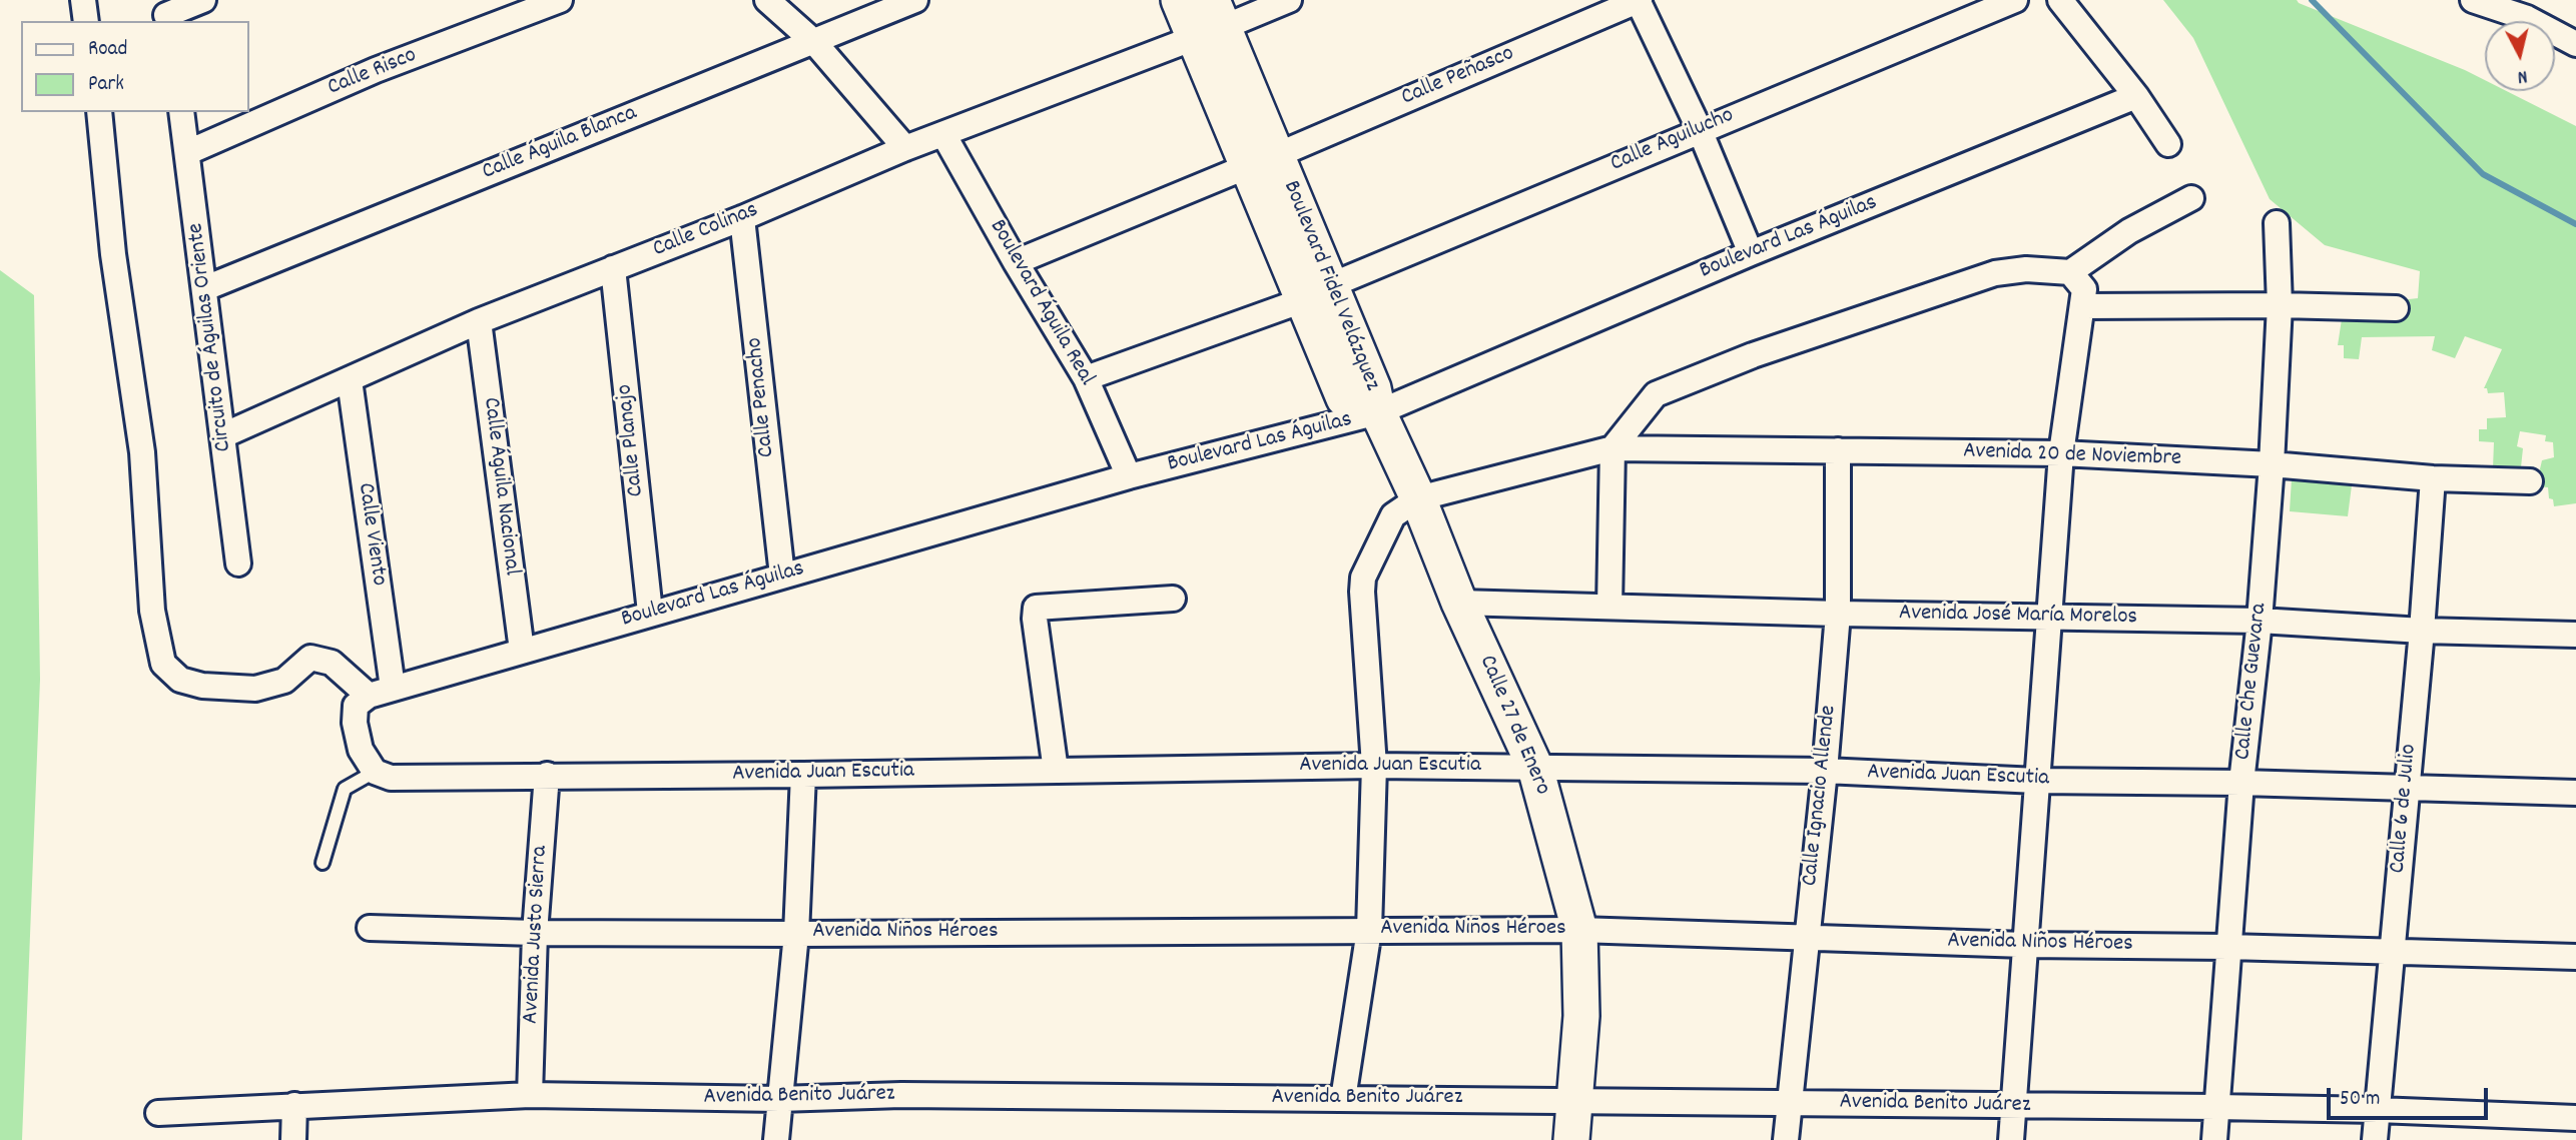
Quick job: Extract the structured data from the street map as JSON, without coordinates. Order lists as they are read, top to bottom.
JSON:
{
  "streets": {
    "street": [
      "Calle Risco",
      "Calle Peñasco",
      "Calle Aguilucho",
      "Calle Águila Blanca",
      "Calle Colinas",
      "Boulevard Las Águilas",
      "Boulevard Fidel Velázquez",
      "Boulevard Águila Real",
      "Circuito de Águilas Oriente",
      "Calle Penacho",
      "Calle Planajo",
      "Avenida 20 de Noviembre",
      "Calle Águila Nacional",
      "Calle Viento",
      "Avenida José María Morelos",
      "Calle Che Guevara",
      "Calle 27 de Enero",
      "Avenida Juan Escutia",
      "Calle Ignacio Allende",
      "Calle 6 de Julio",
      "Avenida Niños Héroes",
      "Avenida Justo Sierra",
      "Avenida Benito Juárez"
    ]
  },
  "crossings": [
    ["Calle Risco", "Circuito de Águilas Oriente"],
    ["Calle Peñasco", "Boulevard Fidel Velázquez"],
    ["Calle Peñasco", "Boulevard Águila Real"],
    ["Calle Aguilucho", "Boulevard Fidel Velázquez"],
    ["Calle Aguilucho", "Boulevard Águila Real"],
    ["Calle Águila Blanca", "Circuito de Águilas Oriente"],
    ["Calle Colinas", "Boulevard Fidel Velázquez"],
    ["Calle Colinas", "Boulevard Águila Real"],
    ["Calle Colinas", "Circuito de Águilas Oriente"],
    ["Calle Colinas", "Calle Penacho"],
    ["Calle Colinas", "Calle Planajo"],
    ["Calle Colinas", "Calle Águila Nacional"],
    ["Calle Colinas", "Calle Viento"],
    ["Boulevard Las Águilas", "Boulevard Fidel Velázquez"],
    ["Boulevard Las Águilas", "Boulevard Águila Real"],
    ["Boulevard Las Águilas", "Calle Penacho"],
    ["Boulevard Las Águilas", "Calle Planajo"],
    ["Boulevard Las Águilas", "Calle Águila Nacional"],
    ["Boulevard Las Águilas", "Calle Viento"],
    ["Boulevard Las Águilas", "Calle 27 de Enero"],
    ["Boulevard Fidel Velázquez", "Calle 27 de Enero"],
    ["Avenida 20 de Noviembre", "Calle Che Guevara"],
    ["Avenida 20 de Noviembre", "Calle 27 de Enero"],
    ["Avenida 20 de Noviembre", "Calle Ignacio Allende"],
    ["Avenida 20 de Noviembre", "Calle 6 de Julio"],
    ["Avenida José María Morelos", "Calle Che Guevara"],
    ["Avenida José María Morelos", "Calle 27 de Enero"],
    ["Avenida José María Morelos", "Calle Ignacio Allende"],
    ["Avenida José María Morelos", "Calle 6 de Julio"],
    ["Calle Che Guevara", "Avenida Juan Escutia"],
    ["Calle Che Guevara", "Avenida Niños Héroes"],
    ["Calle Che Guevara", "Avenida Benito Juárez"],
    ["Calle 27 de Enero", "Avenida Juan Escutia"],
    ["Calle 27 de Enero", "Avenida Niños Héroes"],
    ["Calle 27 de Enero", "Avenida Benito Juárez"],
    ["Avenida Juan Escutia", "Calle Ignacio Allende"],
    ["Avenida Juan Escutia", "Calle 6 de Julio"],
    ["Avenida Juan Escutia", "Avenida Justo Sierra"],
    ["Calle Ignacio Allende", "Avenida Niños Héroes"],
    ["Calle Ignacio Allende", "Avenida Benito Juárez"],
    ["Calle 6 de Julio", "Avenida Niños Héroes"],
    ["Calle 6 de Julio", "Avenida Benito Juárez"],
    ["Avenida Niños Héroes", "Avenida Justo Sierra"],
    ["Avenida Justo Sierra", "Avenida Benito Juárez"]
  ],
  "legend": ["Road", "Park"],
  "scale_bar": "50 m",
  "north": "bottom"
}
